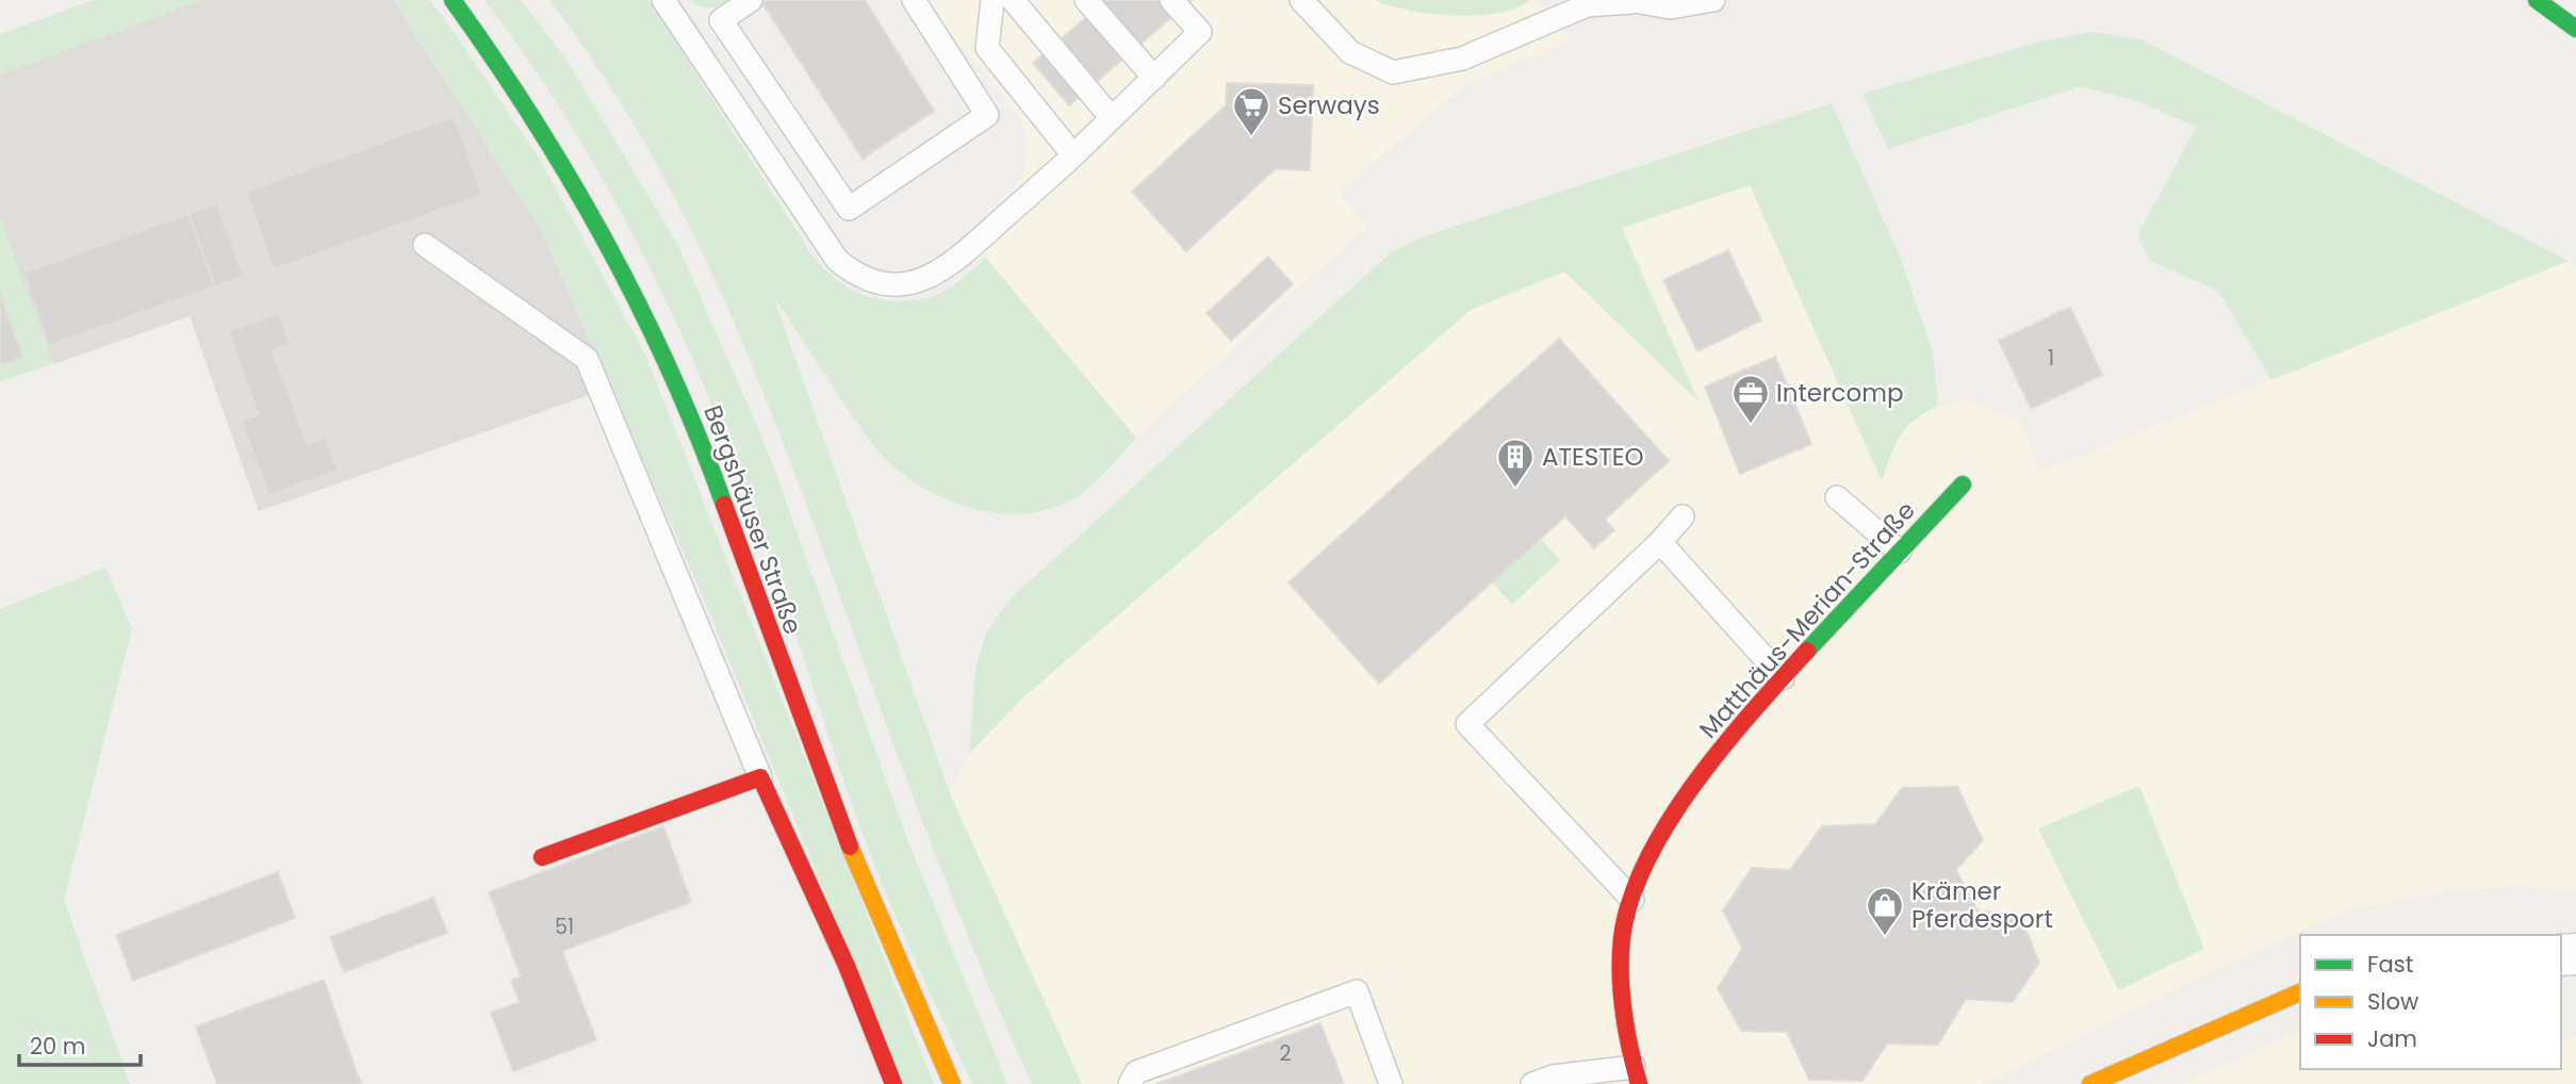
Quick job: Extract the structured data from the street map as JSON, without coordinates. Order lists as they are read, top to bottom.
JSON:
{
  "streets": {
    "main road": ["Bergshäuser Straße", "Matthäus-Merian-Straße"]
  },
  "places": {
    "supermarket": ["Serways"],
    "office": ["Intercomp"],
    "building": ["ATESTEO"],
    "shop": ["Krämer Pferdesport"]
  },
  "house_numbers": ["1", "51", "2"],
  "legend": ["Fast", "Slow", "Jam"],
  "scale_bar": "20 m"
}
